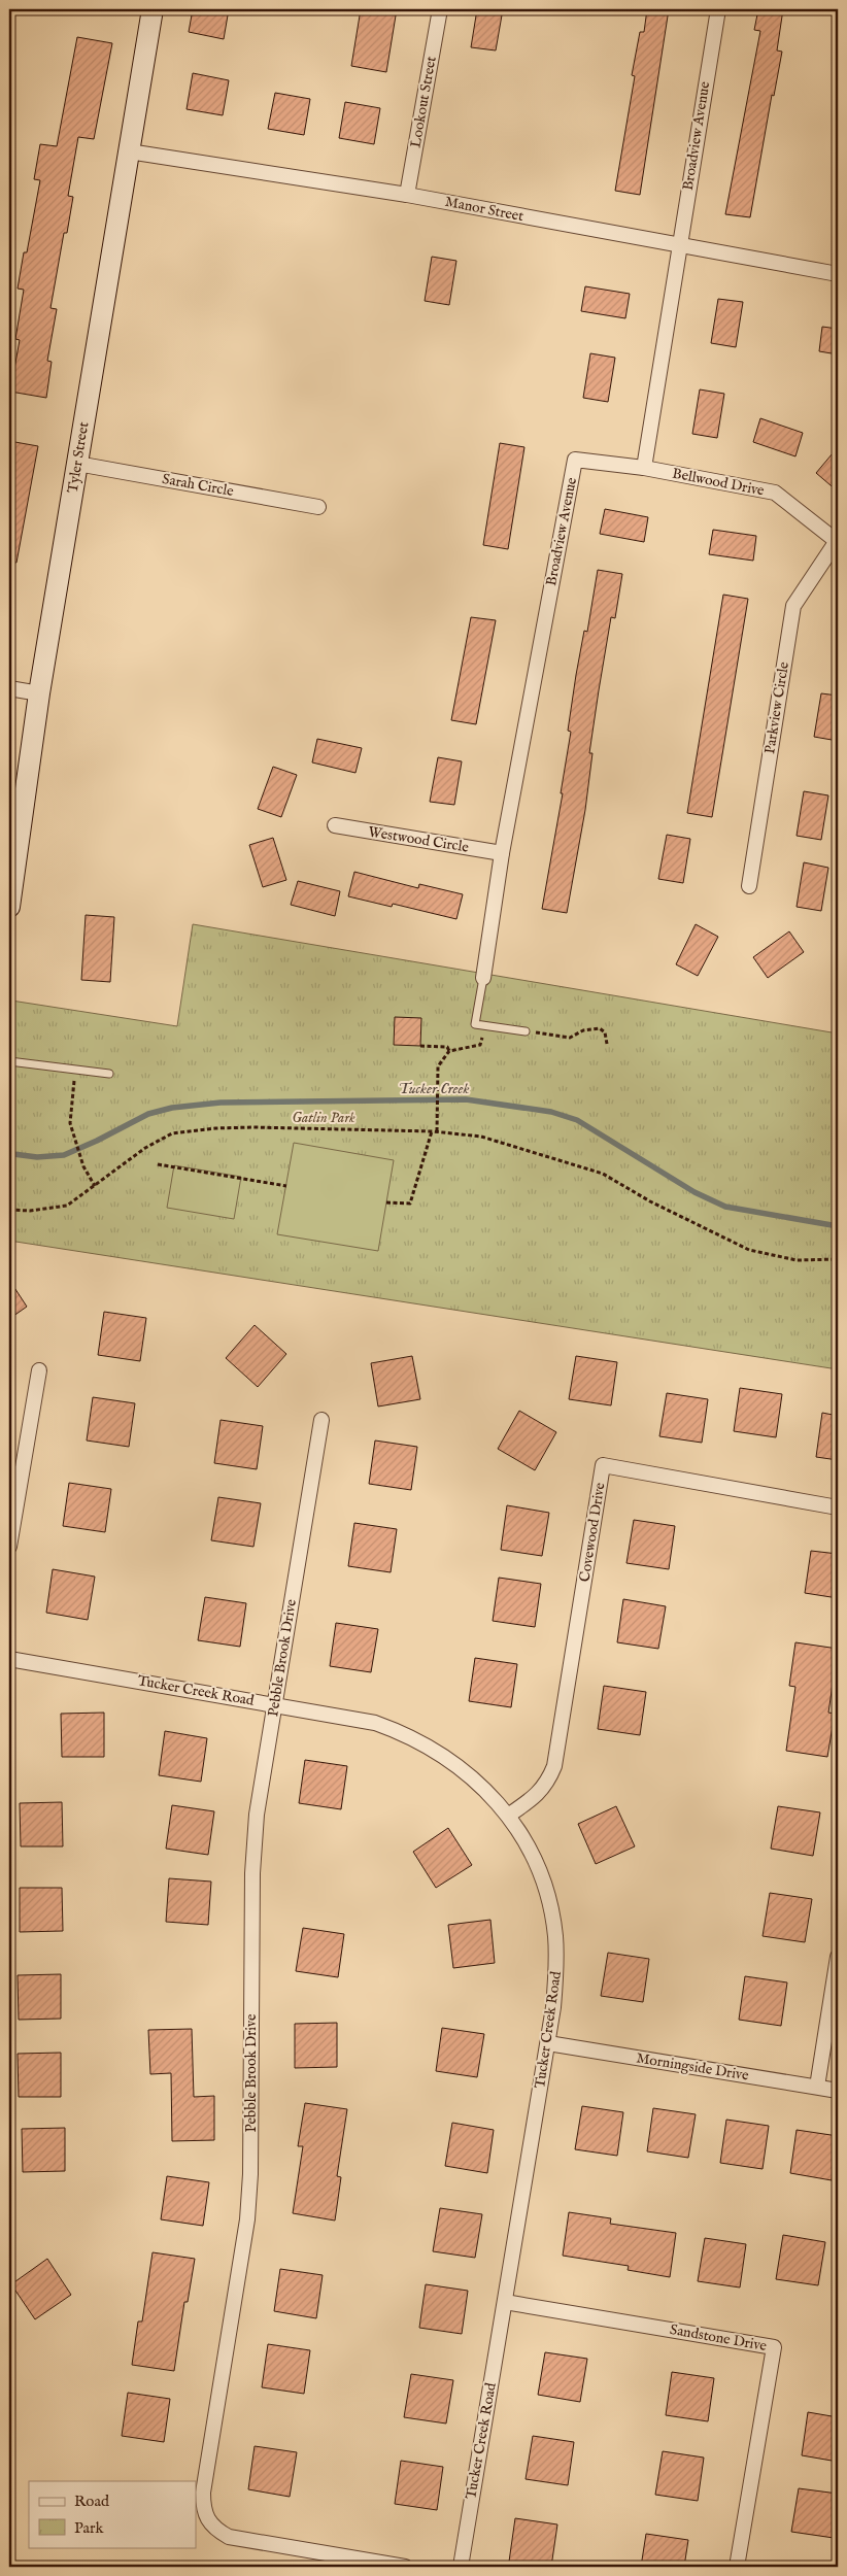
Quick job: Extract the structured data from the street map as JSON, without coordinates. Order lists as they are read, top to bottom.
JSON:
{
  "streets": {
    "street": [
      "Lookout Street",
      "Broadview Avenue",
      "Manor Street",
      "Tyler Street",
      "Bellwood Drive",
      "Sarah Circle",
      "Parkview Circle",
      "Westwood Circle",
      "Covewood Drive",
      "Pebble Brook Drive",
      "Tucker Creek Road",
      "Morningside Drive",
      "Sandstone Drive"
    ]
  },
  "crossings": [
    ["Lookout Street", "Manor Street"],
    ["Broadview Avenue", "Manor Street"],
    ["Broadview Avenue", "Bellwood Drive"],
    ["Broadview Avenue", "Westwood Circle"],
    ["Manor Street", "Tyler Street"],
    ["Tyler Street", "Sarah Circle"],
    ["Bellwood Drive", "Parkview Circle"],
    ["Covewood Drive", "Tucker Creek Road"],
    ["Pebble Brook Drive", "Tucker Creek Road"],
    ["Tucker Creek Road", "Morningside Drive"],
    ["Tucker Creek Road", "Sandstone Drive"]
  ],
  "water": ["Tucker Creek"],
  "parks": ["Gatlin Park"],
  "legend": ["Road", "Park"]
}
